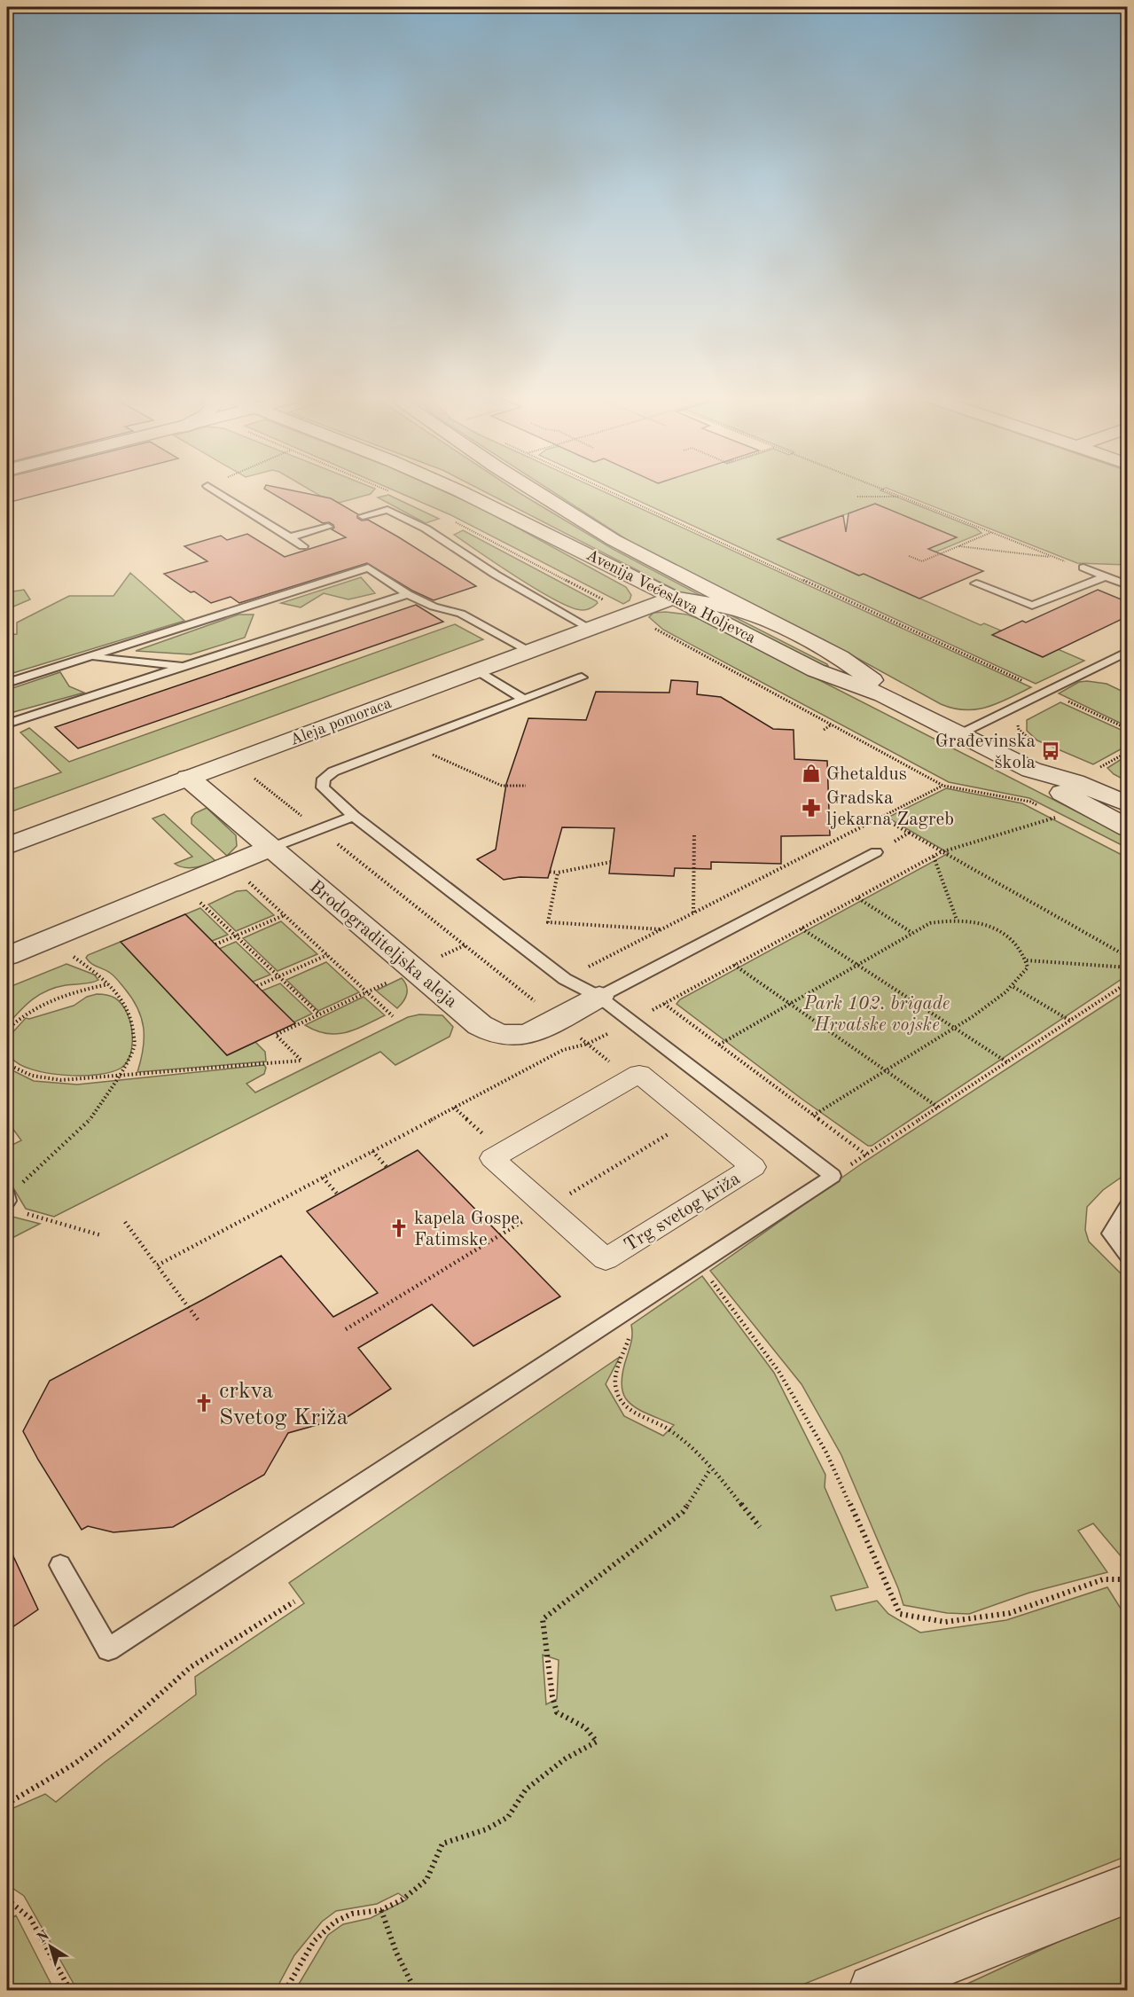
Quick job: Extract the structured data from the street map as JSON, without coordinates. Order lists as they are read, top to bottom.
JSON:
{
  "streets": {
    "street": [
      "Avenija Većeslava Holjevca",
      "Aleja pomoraca",
      "Brodograditeljska aleja",
      "Trg svetog križa"
    ]
  },
  "crossings": [
    ["Avenija Većeslava Holjevca", "Aleja pomoraca"],
    ["Aleja pomoraca", "Brodograditeljska aleja"]
  ],
  "parks": ["Park 102. brigade Hrvatske vojske"],
  "places": {
    "bus stop": ["Građevinska škola"],
    "shop": ["Ghetaldus"],
    "pharmacy": ["Gradska ljekarna Zagreb"],
    "church": ["kapela Gospe Fatimske", "crkva Svetog Križa"]
  },
  "north": "top left"
}
